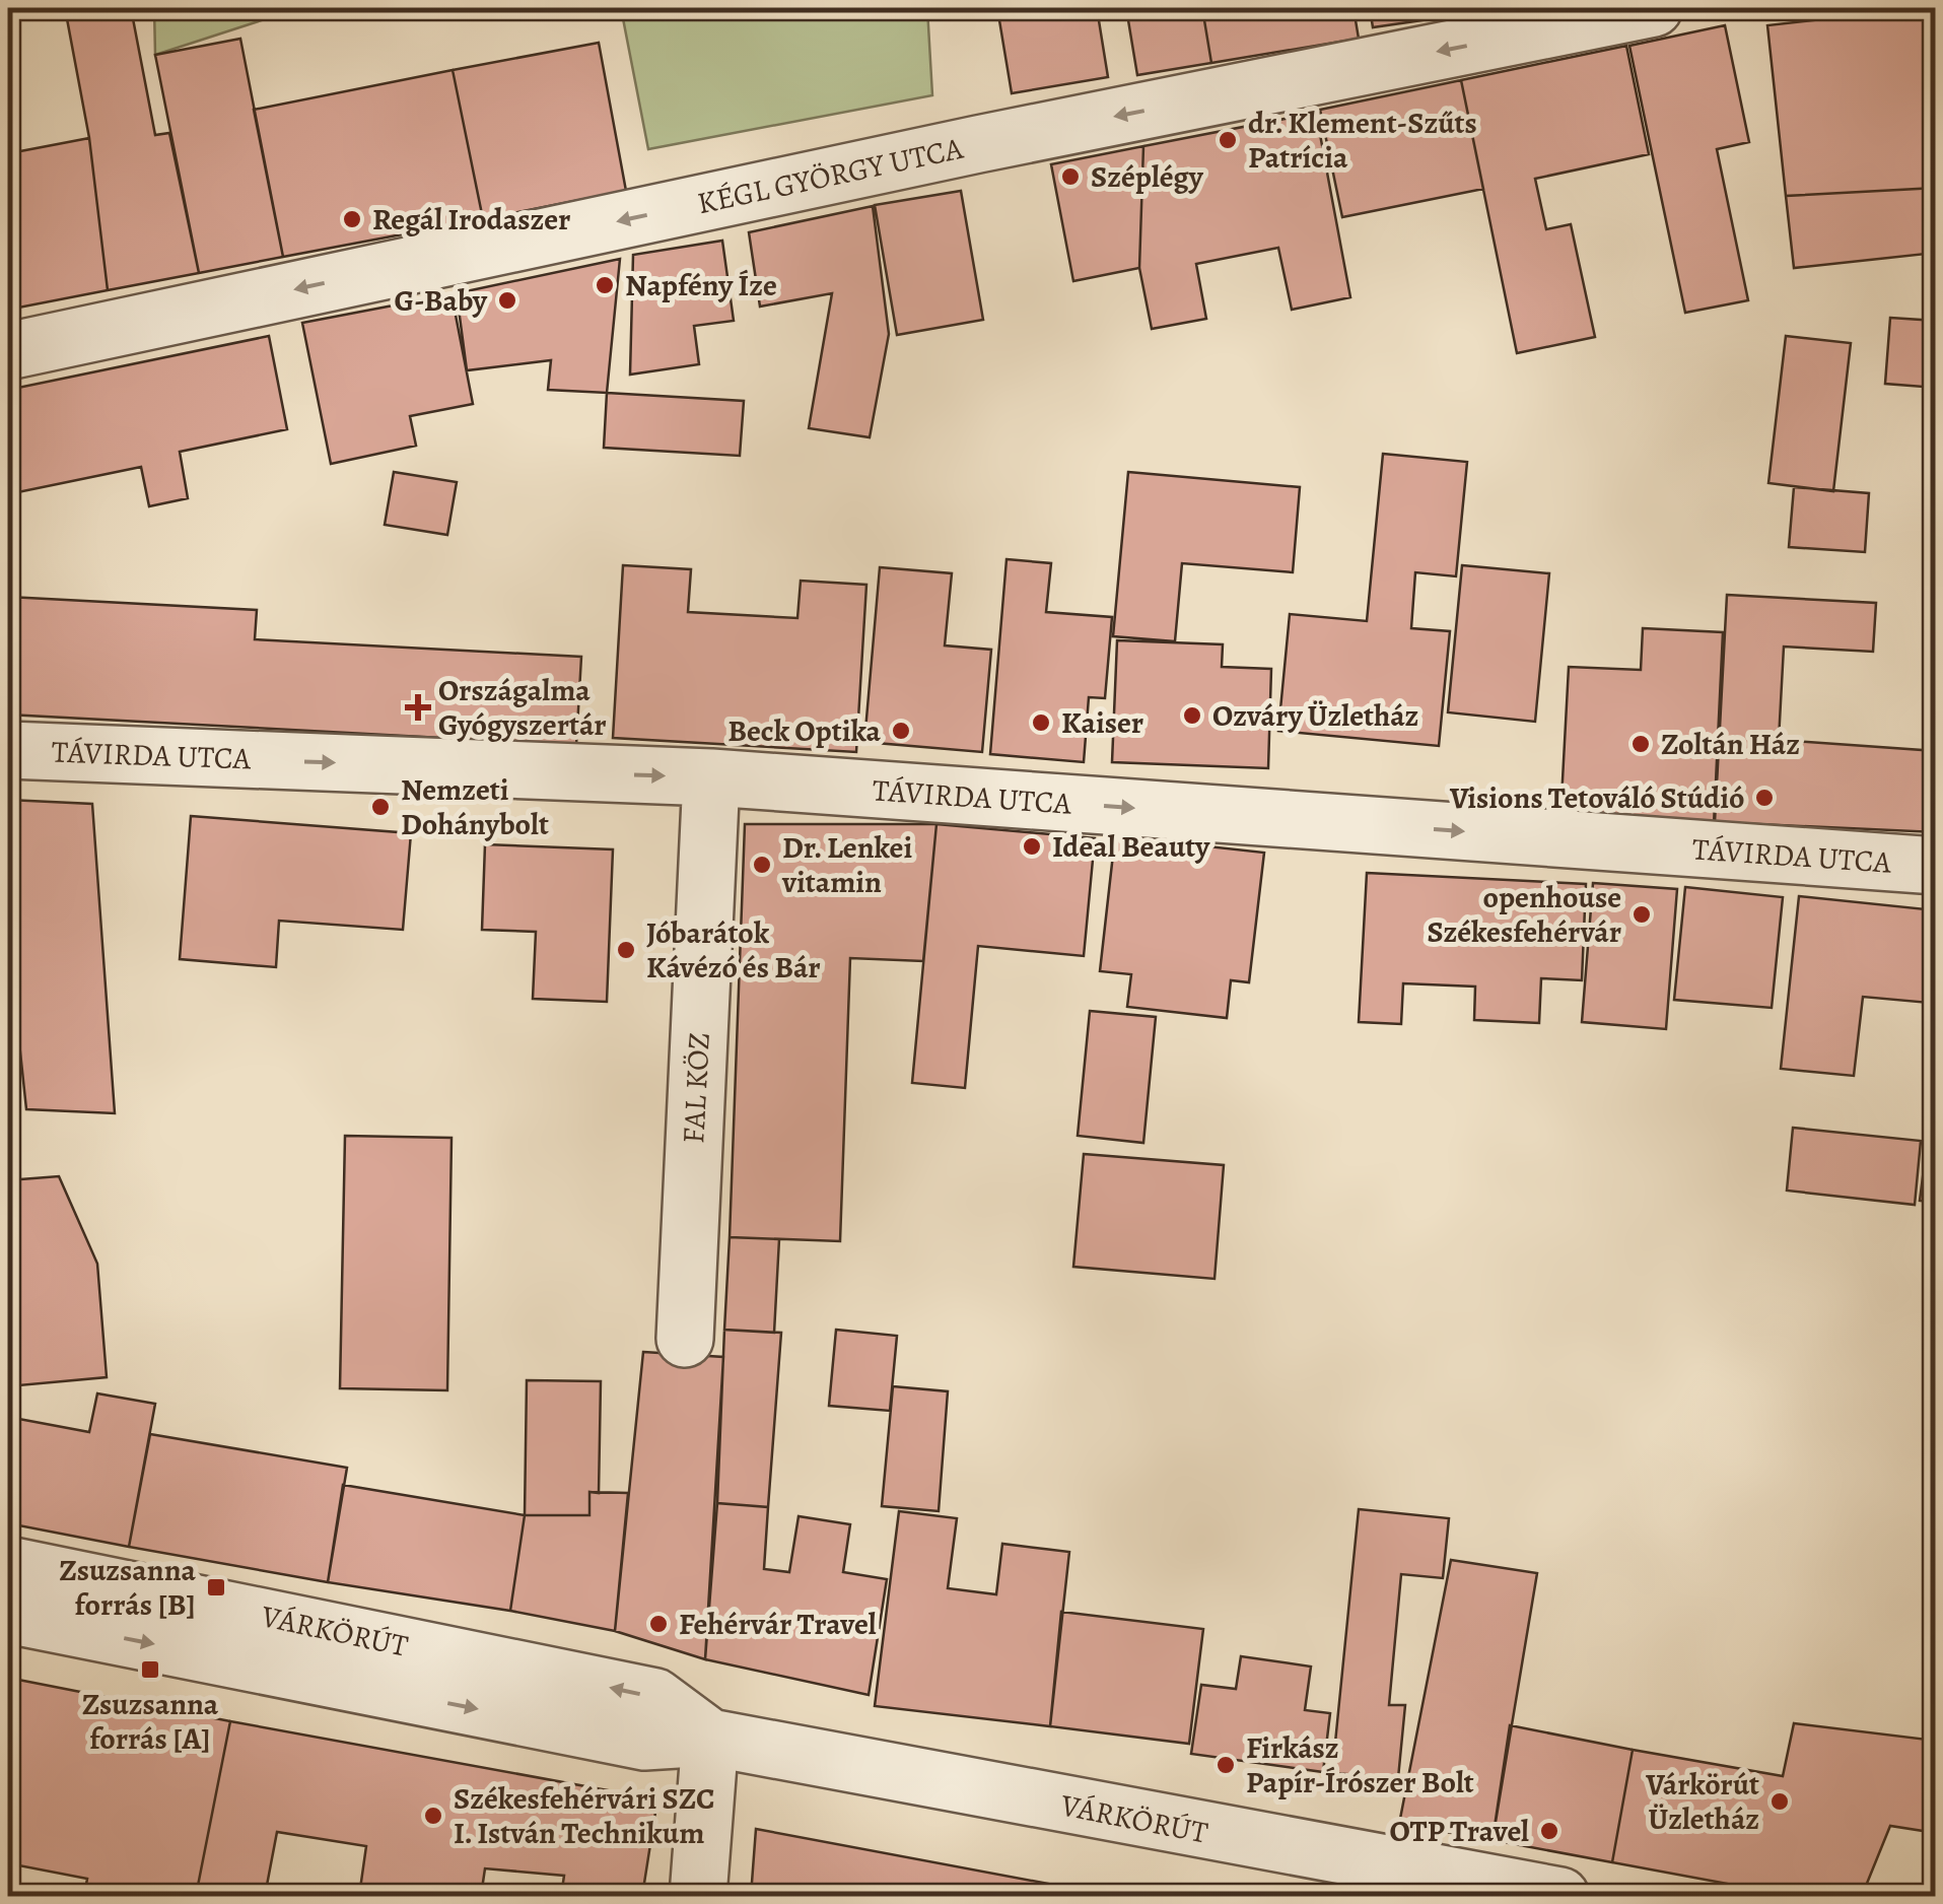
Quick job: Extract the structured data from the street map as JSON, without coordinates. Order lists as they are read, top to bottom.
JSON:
{
  "streets": {
    "street": [
      "KÉGL GYÖRGY UTCA",
      "TÁVIRDA UTCA",
      "FAL KÖZ",
      "VÁRKÖRÚT"
    ]
  },
  "crossings": [
    ["TÁVIRDA UTCA", "FAL KÖZ"]
  ],
  "one_way": ["KÉGL GYÖRGY UTCA", "TÁVIRDA UTCA"],
  "places": {
    "other": [
      "dr. Klement-Szűts Patrícia",
      "Széplégy",
      "Regál Irodaszer",
      "Napfény Íze",
      "G-Baby",
      "Ozváry Üzletház",
      "Kaiser",
      "Beck Optika",
      "Zoltán Ház",
      "Visions Tetováló Stúdió",
      "Nemzeti Dohánybolt",
      "Ideal Beauty",
      "Dr. Lenkei vitamin",
      "openhouse Székesfehérvár",
      "Jóbarátok Kávézó és Bár",
      "Fehérvár Travel",
      "Firkász Papír-Írószer Bolt",
      "Várkörút Üzletház",
      "Székesfehérvári SZC I. István Technikum",
      "OTP Travel"
    ],
    "health": ["Országalma Gyógyszertár"],
    "transit": ["Zsuzsanna forrás [B]", "Zsuzsanna forrás [A]"]
  }
}
